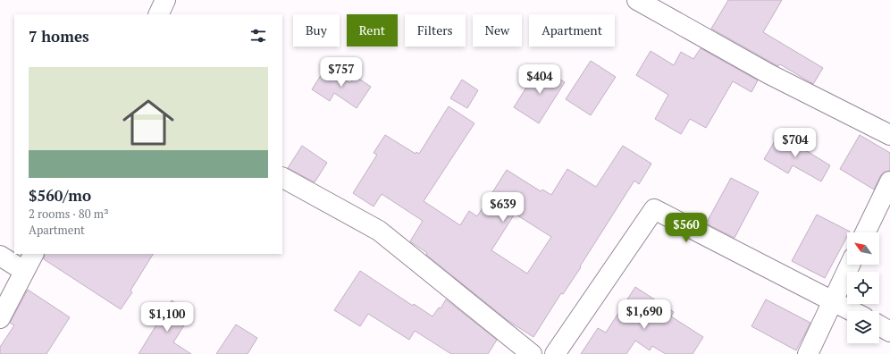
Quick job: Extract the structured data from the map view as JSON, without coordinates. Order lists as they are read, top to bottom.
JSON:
{
  "north": "top left",
  "page": {
    "chip": [
      "Buy",
      "Rent",
      "Filters",
      "New",
      "Apartment"
    ],
    "heading": "7 homes",
    "price": [
      "$757",
      "$404",
      "$704",
      "$639",
      "$560",
      "$1,690",
      "$1,100"
    ],
    "list": [
      {
        "name": "$560/mo",
        "note": "2 rooms · 80 m² · Apartment"
      }
    ]
  }
}
